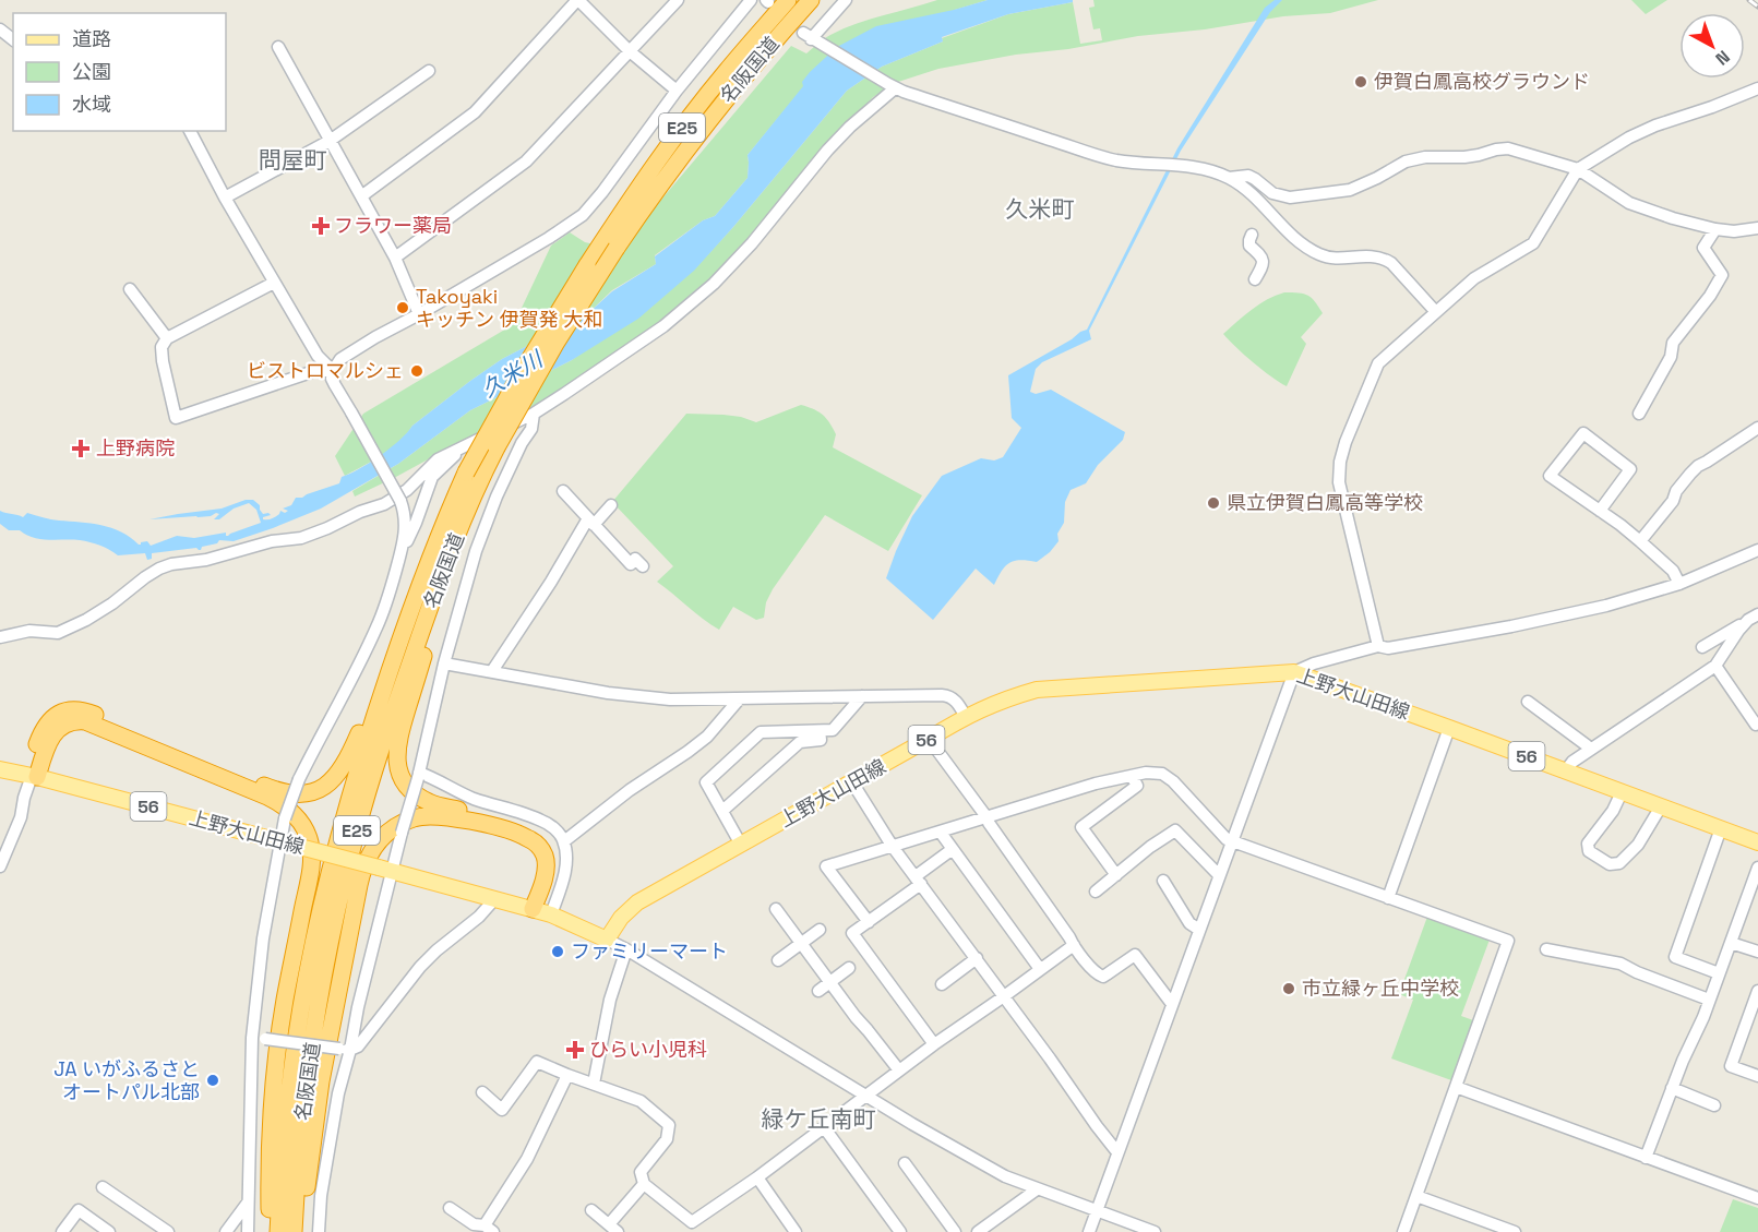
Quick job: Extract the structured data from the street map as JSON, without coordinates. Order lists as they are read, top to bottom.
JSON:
{
  "streets": {
    "highway": ["名阪国道", "E25"],
    "main road": ["上野大山田線", "56"]
  },
  "districts": ["問屋町", "久米町", "緑ケ丘南町"],
  "water": ["久米川"],
  "places": {
    "other": [
      "伊賀白鳳高校グラウンド",
      "Takoyaki キッチン 伊賀発 大和",
      "ビストロマルシェ",
      "県立伊賀白鳳高等学校",
      "ファミリーマート",
      "市立緑ヶ丘中学校",
      "JA いがふるさと オートパル北部"
    ],
    "health": ["フラワー薬局", "上野病院", "ひらい小児科"]
  },
  "legend": ["道路", "公園", "水域"],
  "north": "bottom right"
}
